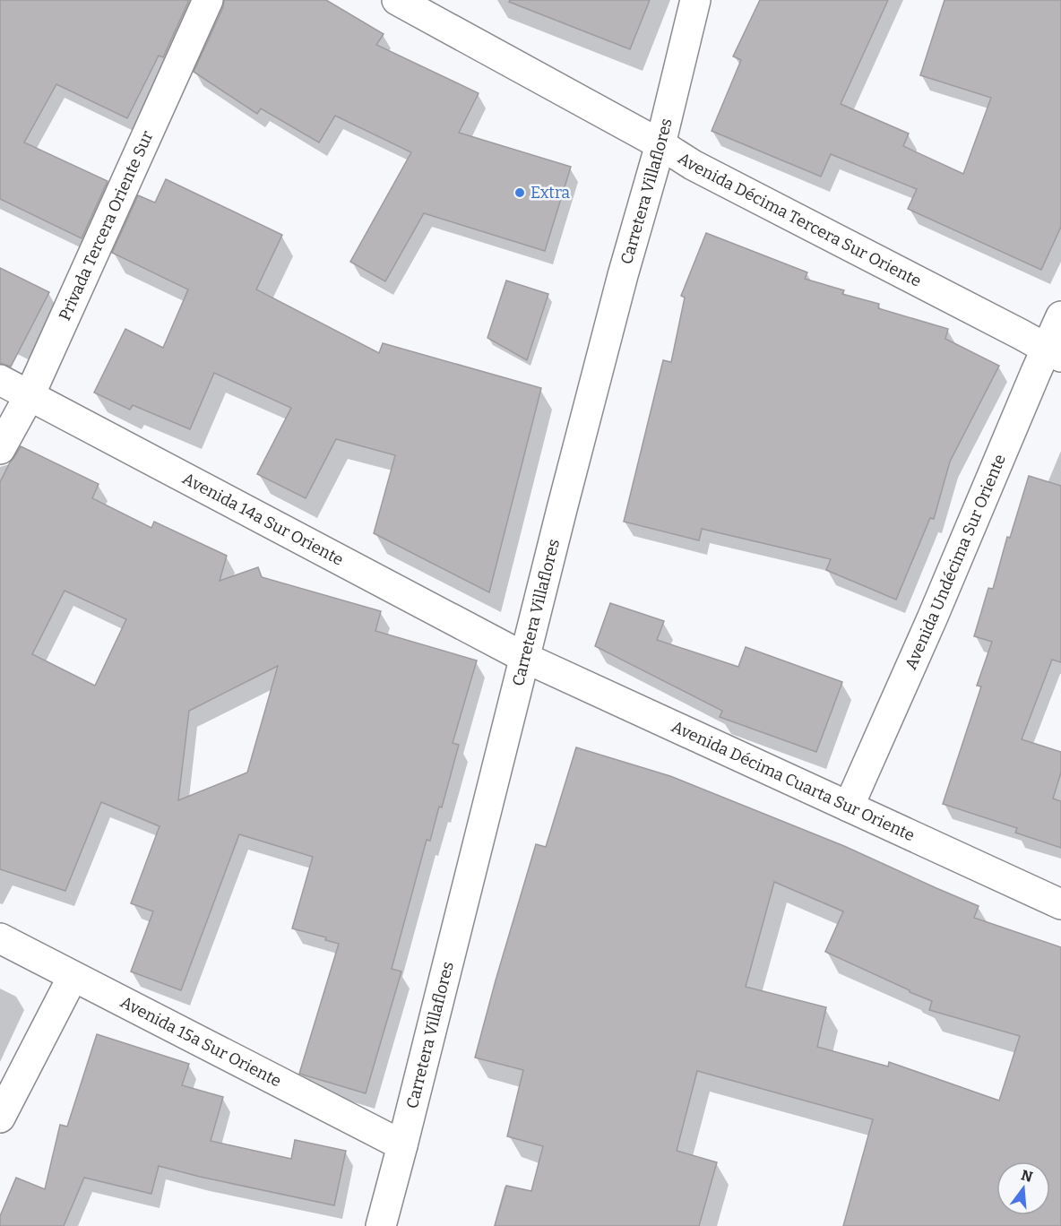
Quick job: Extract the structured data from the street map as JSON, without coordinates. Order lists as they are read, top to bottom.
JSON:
{
  "streets": {
    "street": [
      "Carretera Villaflores",
      "Avenida Décima Tercera Sur Oriente",
      "Privada Tercera Oriente Sur",
      "Avenida 14a Sur Oriente",
      "Avenida Undécima Sur Oriente",
      "Avenida Décima Cuarta Sur Oriente",
      "Avenida 15a Sur Oriente"
    ]
  },
  "crossings": [
    ["Carretera Villaflores", "Avenida Décima Tercera Sur Oriente"],
    ["Carretera Villaflores", "Avenida 14a Sur Oriente"],
    ["Carretera Villaflores", "Avenida Décima Cuarta Sur Oriente"],
    ["Carretera Villaflores", "Avenida 15a Sur Oriente"],
    ["Avenida Décima Tercera Sur Oriente", "Avenida Undécima Sur Oriente"],
    ["Privada Tercera Oriente Sur", "Avenida 14a Sur Oriente"],
    ["Avenida 14a Sur Oriente", "Avenida Décima Cuarta Sur Oriente"],
    ["Avenida Undécima Sur Oriente", "Avenida Décima Cuarta Sur Oriente"]
  ],
  "places": ["Extra"],
  "north": "top"
}
